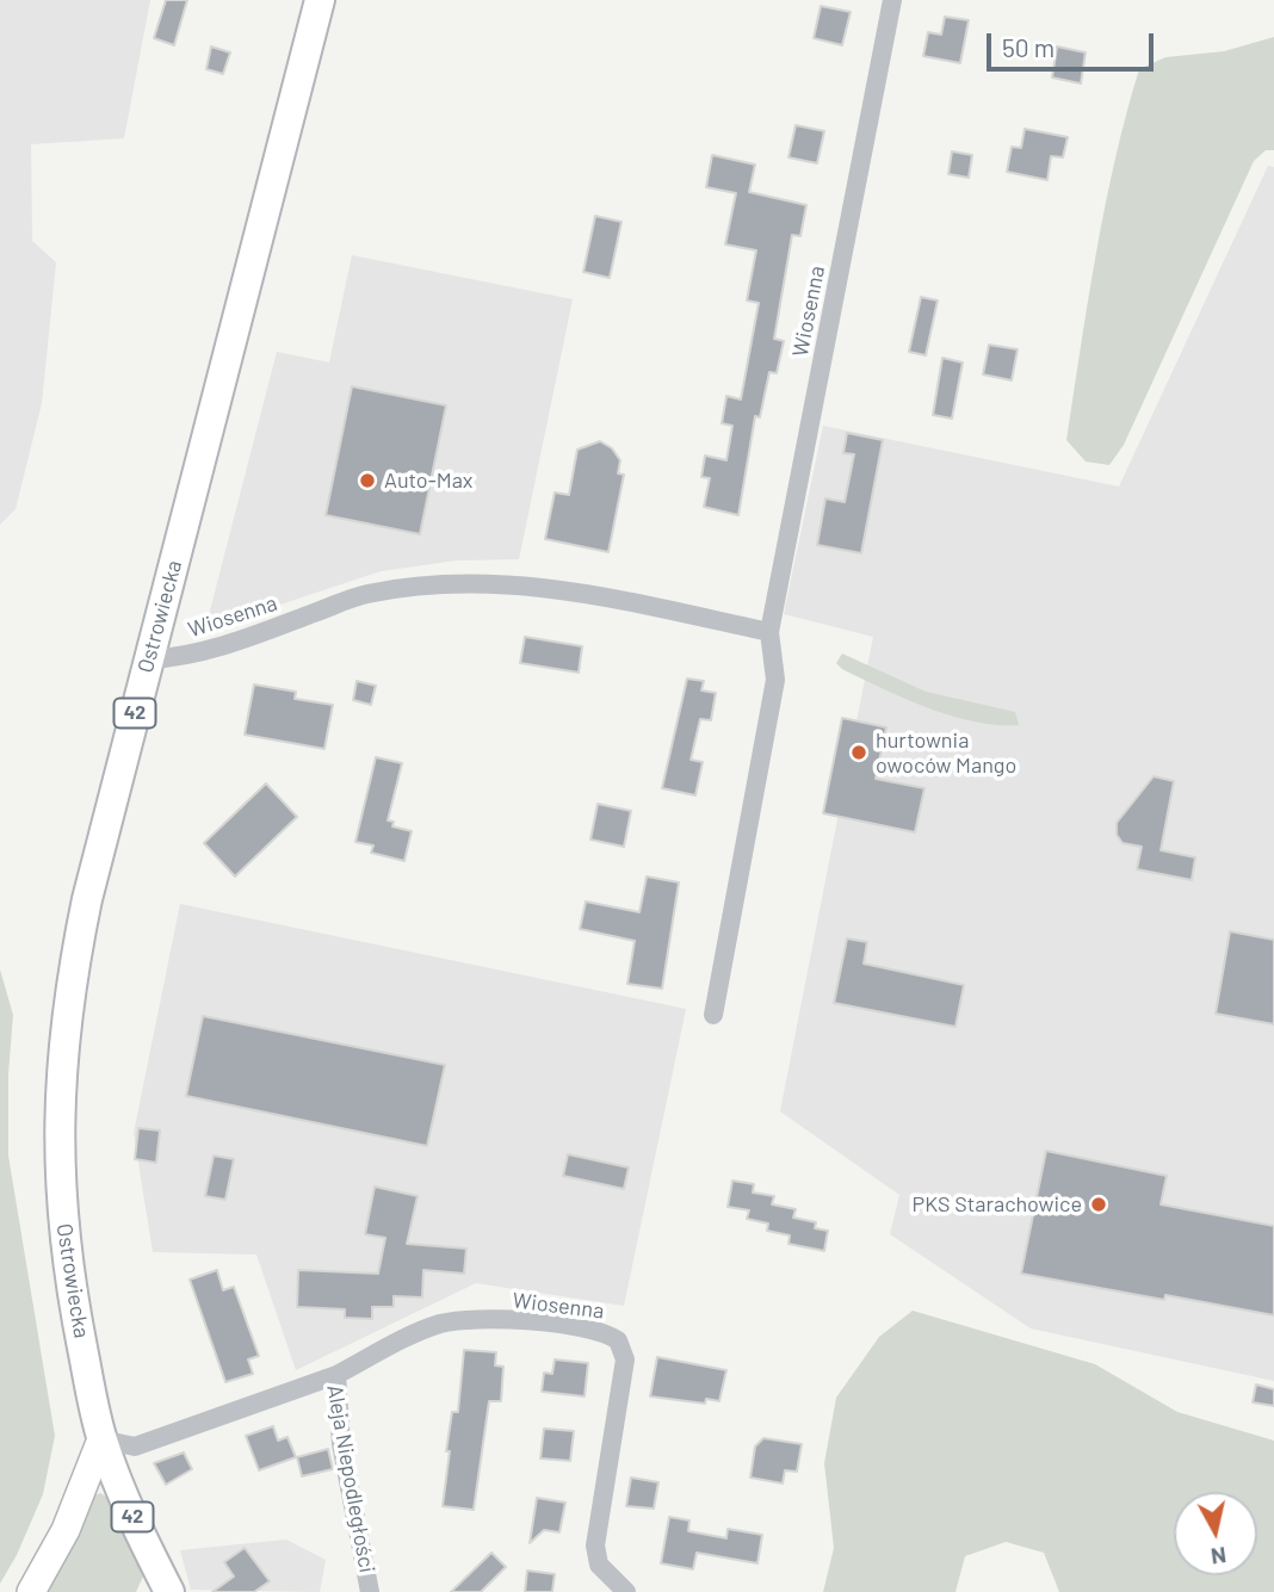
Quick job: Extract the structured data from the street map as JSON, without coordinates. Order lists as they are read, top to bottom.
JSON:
{
  "streets": {
    "main road": ["Ostrowiecka", "42"],
    "street": ["Wiosenna", "Aleja Niepodległości"]
  },
  "crossings": [
    ["Wiosenna", "Ostrowiecka"],
    ["Wiosenna", "Aleja Niepodległości"],
    ["Ostrowiecka", "42"],
    ["Ostrowiecka", "Aleja Niepodległości"],
    ["42", "Aleja Niepodległości"]
  ],
  "places": ["Auto-Max", "hurtownia owoców Mango", "PKS Starachowice"],
  "scale_bar": "50 m",
  "north": "bottom"
}
